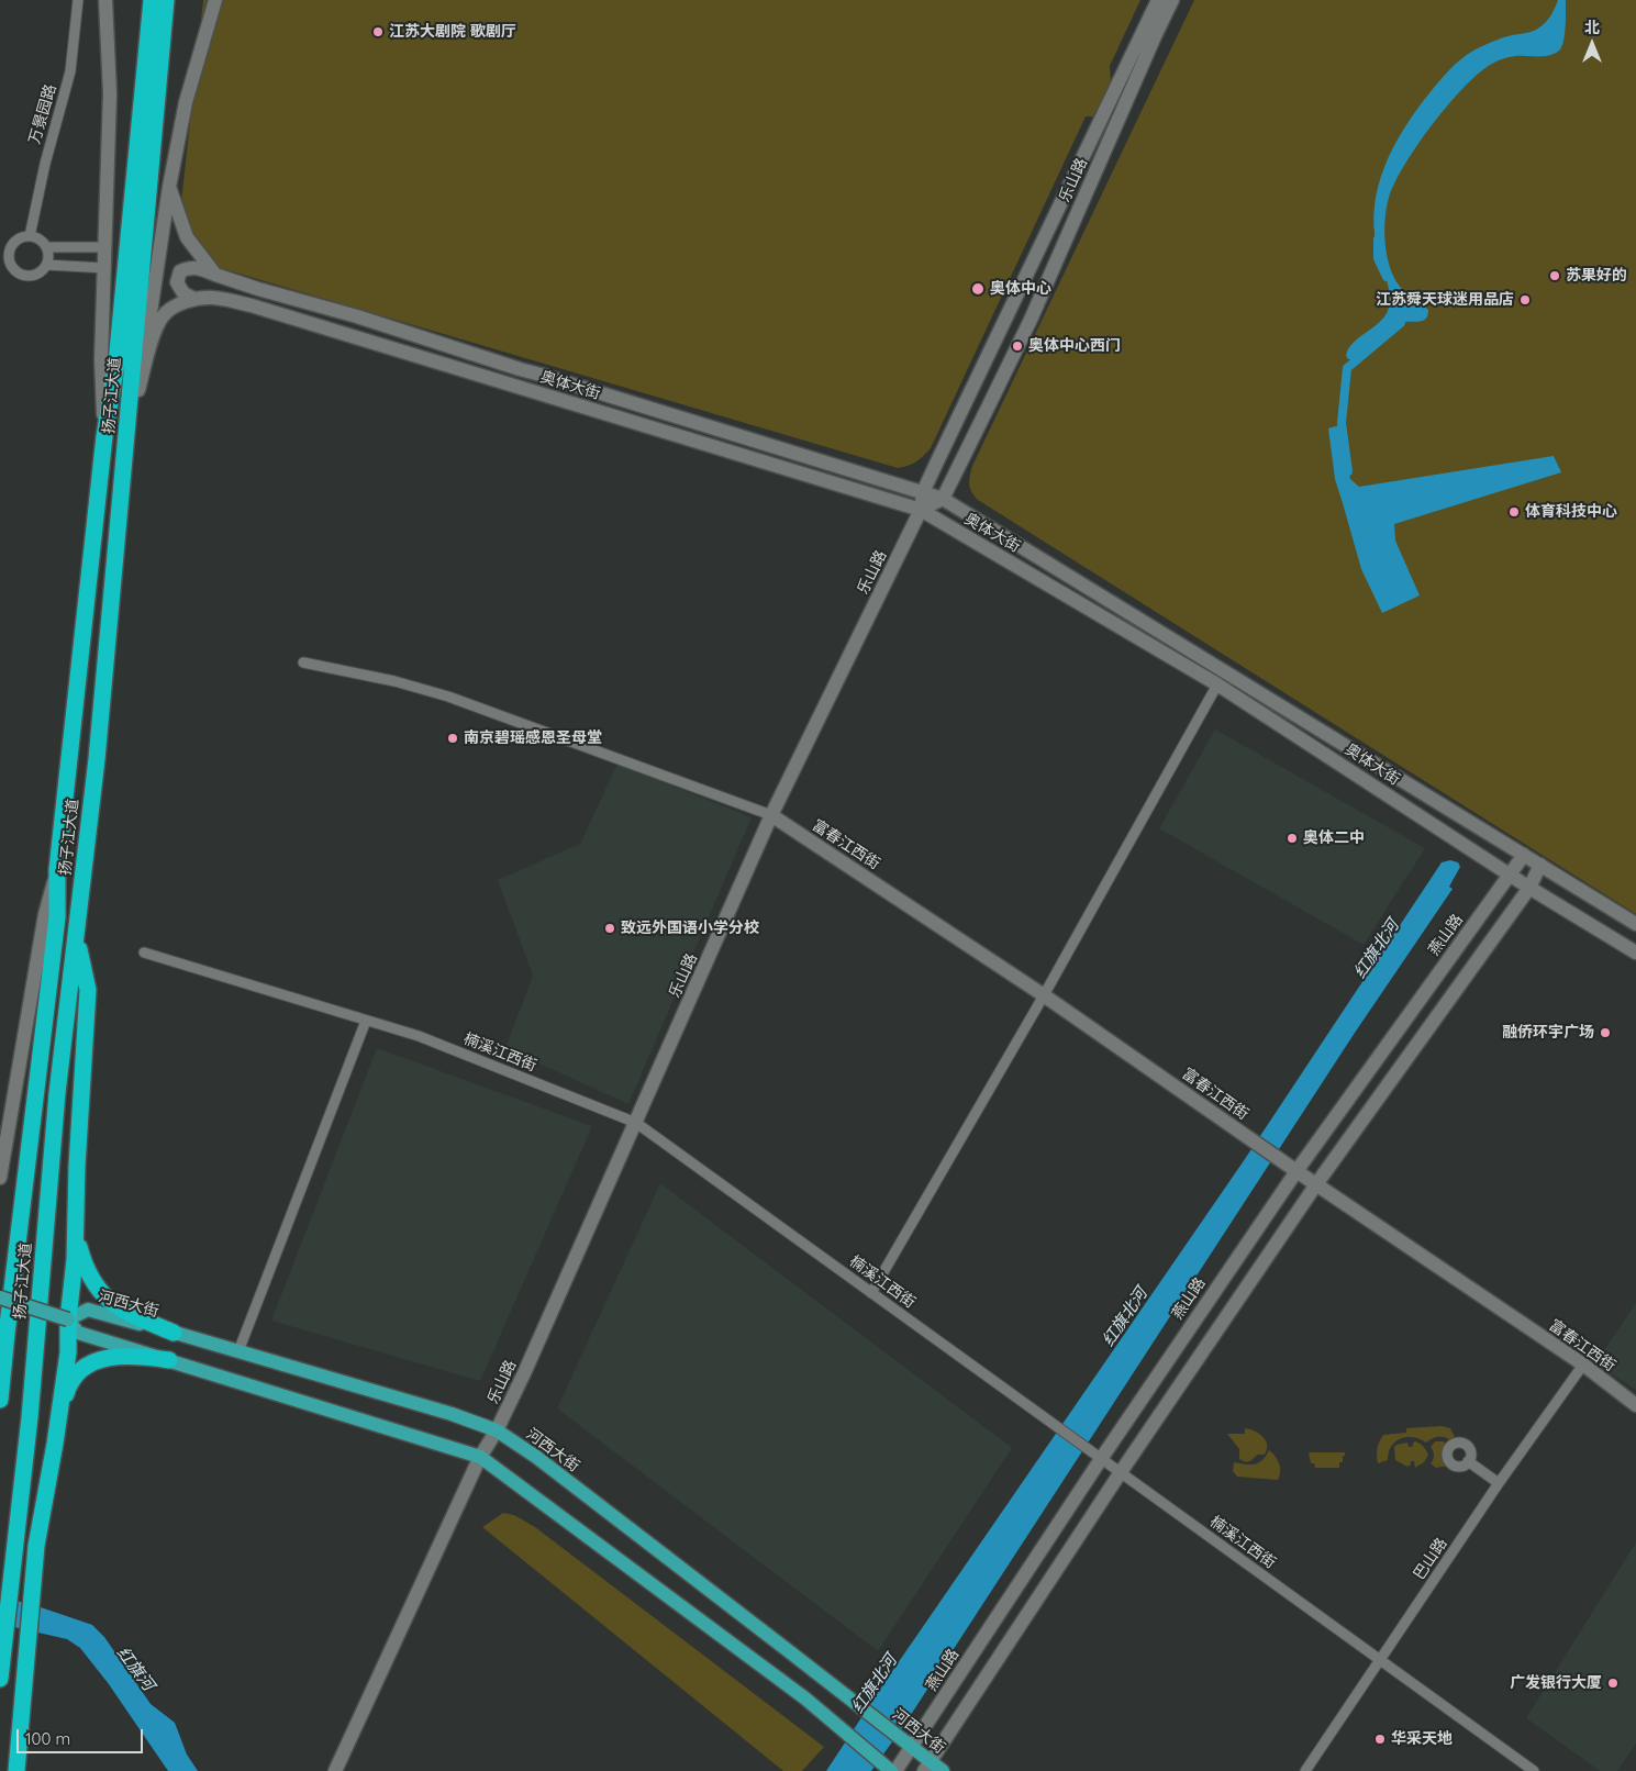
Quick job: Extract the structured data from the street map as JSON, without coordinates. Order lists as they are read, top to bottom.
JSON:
{
  "streets": {
    "highway": ["扬子江大道"],
    "main road": ["河西大街"],
    "street": [
      "万景园路",
      "乐山路",
      "奥体大街",
      "富春江西街",
      "燕山路",
      "楠溪江西街",
      "巴山路"
    ]
  },
  "crossings": [
    ["乐山路", "奥体大街"],
    ["乐山路", "富春江西街"],
    ["乐山路", "楠溪江西街"],
    ["乐山路", "河西大街"],
    ["奥体大街", "燕山路"],
    ["富春江西街", "燕山路"],
    ["富春江西街", "巴山路"],
    ["燕山路", "楠溪江西街"],
    ["燕山路", "河西大街"],
    ["楠溪江西街", "巴山路"]
  ],
  "water": ["红旗北河", "红旗河"],
  "places": [
    "江苏大剧院 歌剧厅",
    "苏果好的",
    "奥体中心",
    "江苏舜天球迷用品店",
    "奥体中心西门",
    "体育科技中心",
    "南京碧瑶感恩圣母堂",
    "奥体二中",
    "致远外国语小学分校",
    "融侨环宇广场",
    "广发银行大厦",
    "华采天地"
  ],
  "scale_bar": "100 m",
  "north": "top"
}
